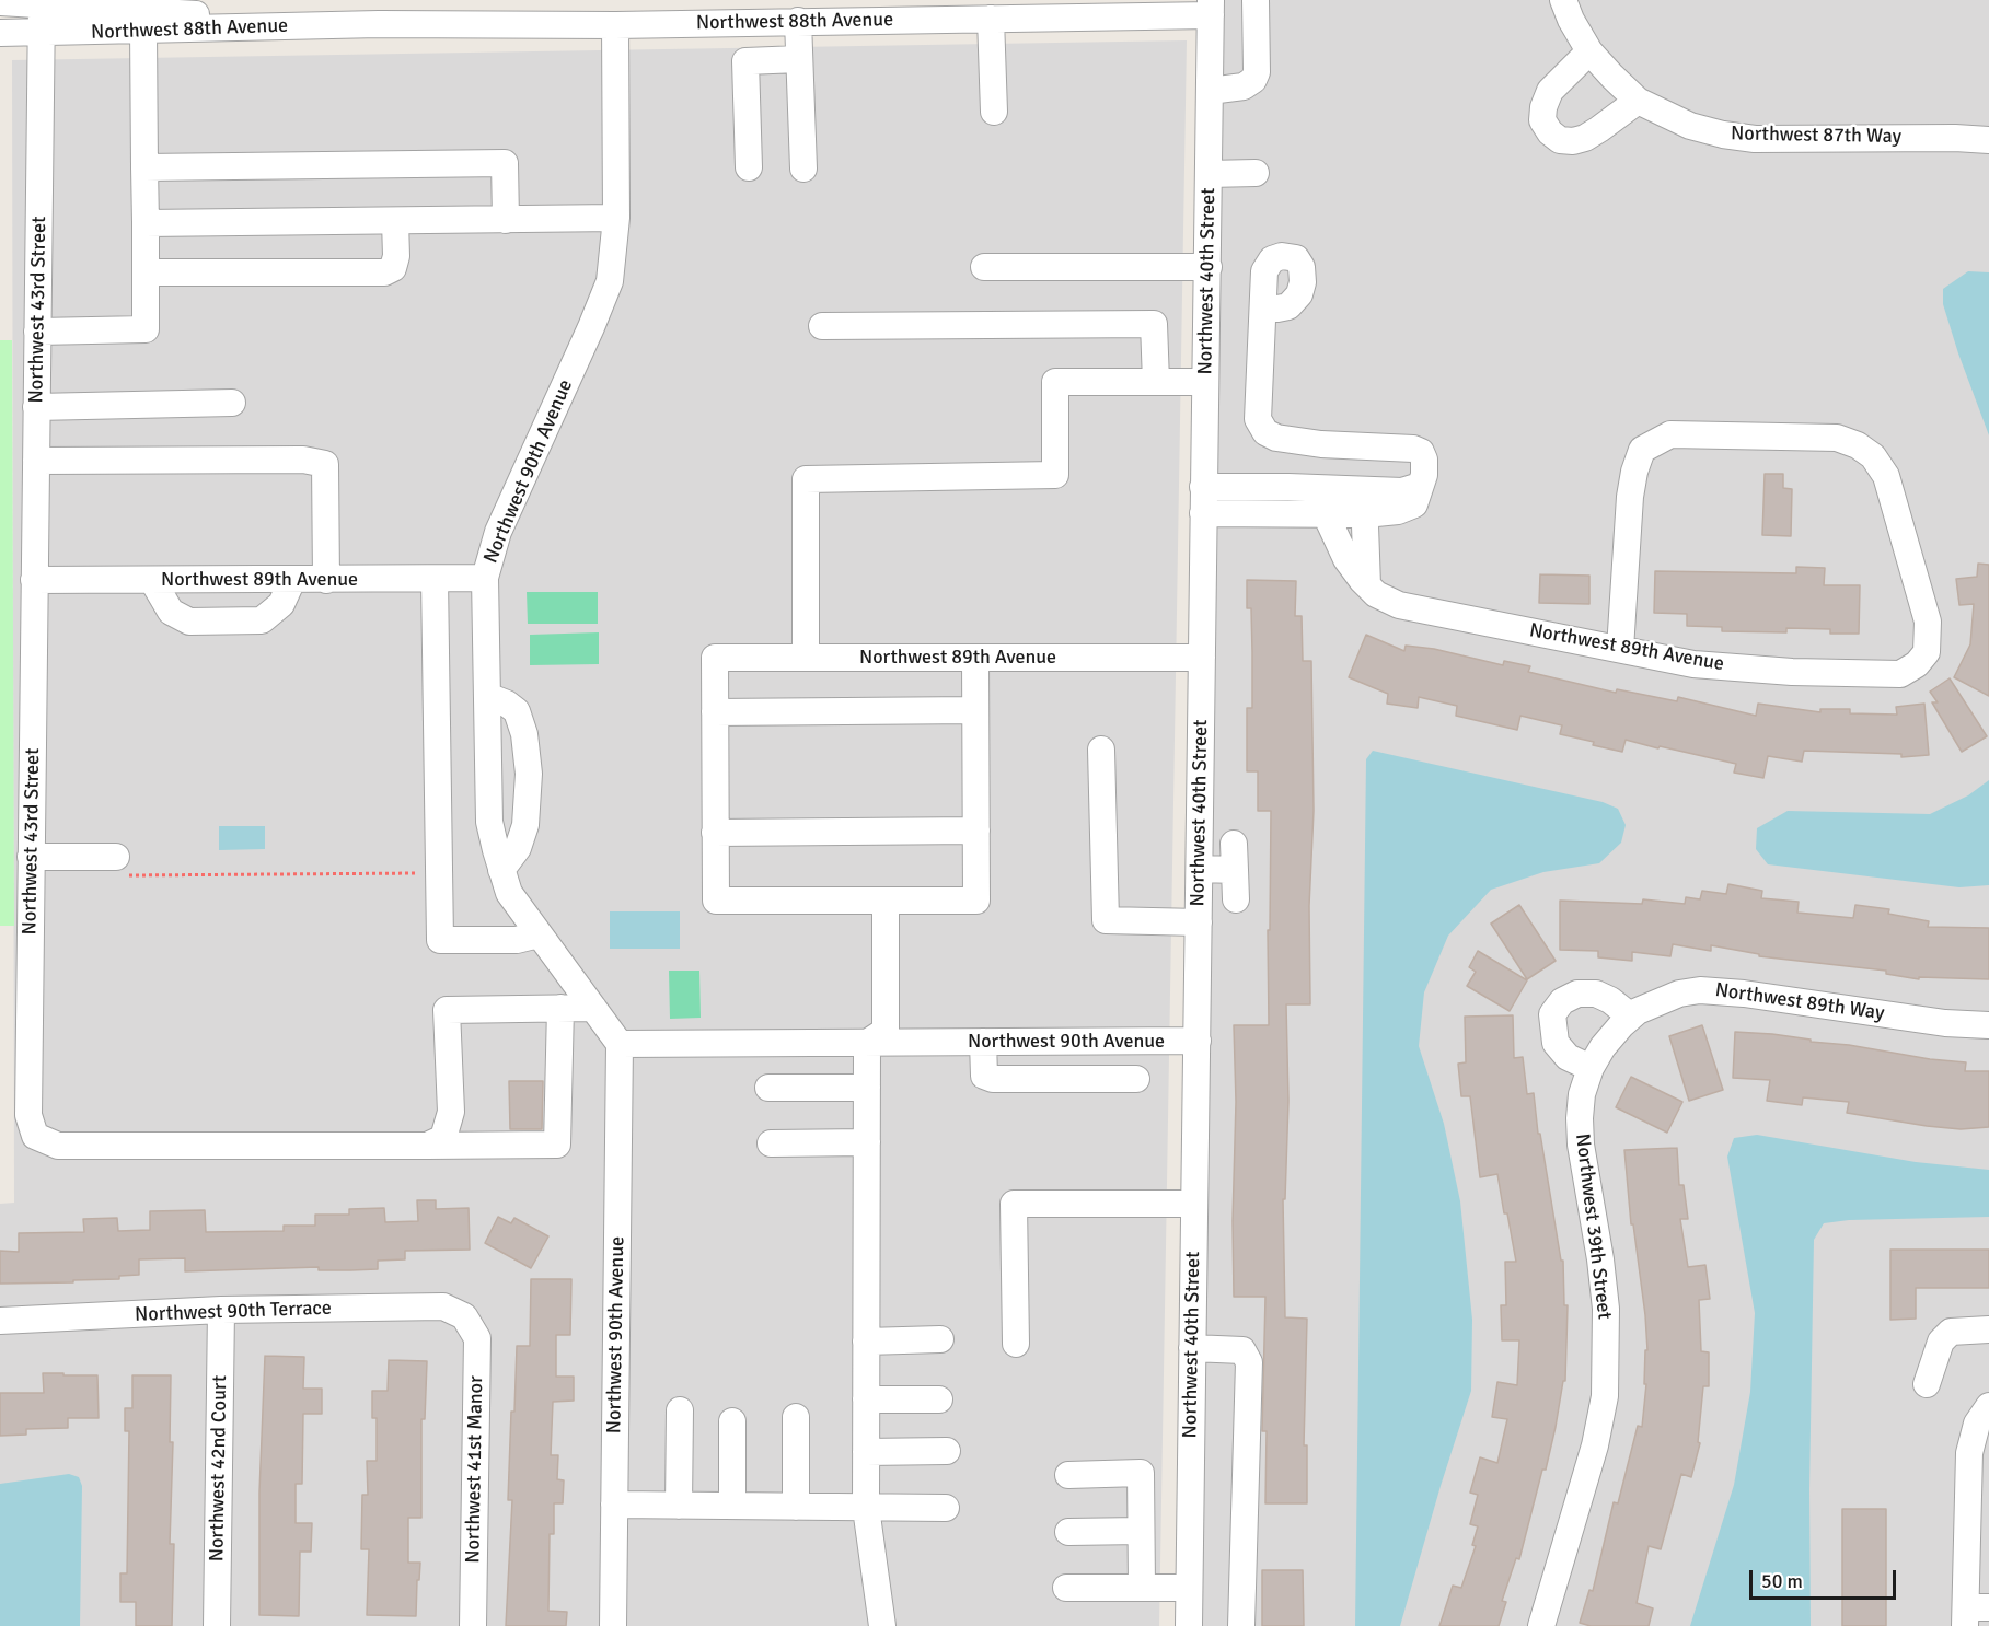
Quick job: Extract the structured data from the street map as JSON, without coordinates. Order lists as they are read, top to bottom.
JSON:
{
  "streets": {
    "street": [
      "Northwest 88th Avenue",
      "Northwest 87th Way",
      "Northwest 40th Street",
      "Northwest 43rd Street",
      "Northwest 90th Avenue",
      "Northwest 89th Avenue",
      "Northwest 89th Way",
      "Northwest 39th Street",
      "Northwest 90th Terrace",
      "Northwest 42nd Court",
      "Northwest 41st Manor"
    ]
  },
  "crossings": [
    ["Northwest 88th Avenue", "Northwest 40th Street"],
    ["Northwest 88th Avenue", "Northwest 43rd Street"],
    ["Northwest 88th Avenue", "Northwest 90th Avenue"],
    ["Northwest 40th Street", "Northwest 90th Avenue"],
    ["Northwest 40th Street", "Northwest 89th Avenue"],
    ["Northwest 43rd Street", "Northwest 89th Avenue"],
    ["Northwest 90th Avenue", "Northwest 89th Avenue"],
    ["Northwest 89th Way", "Northwest 39th Street"],
    ["Northwest 90th Terrace", "Northwest 42nd Court"],
    ["Northwest 90th Terrace", "Northwest 41st Manor"]
  ],
  "scale_bar": "50 m"
}
